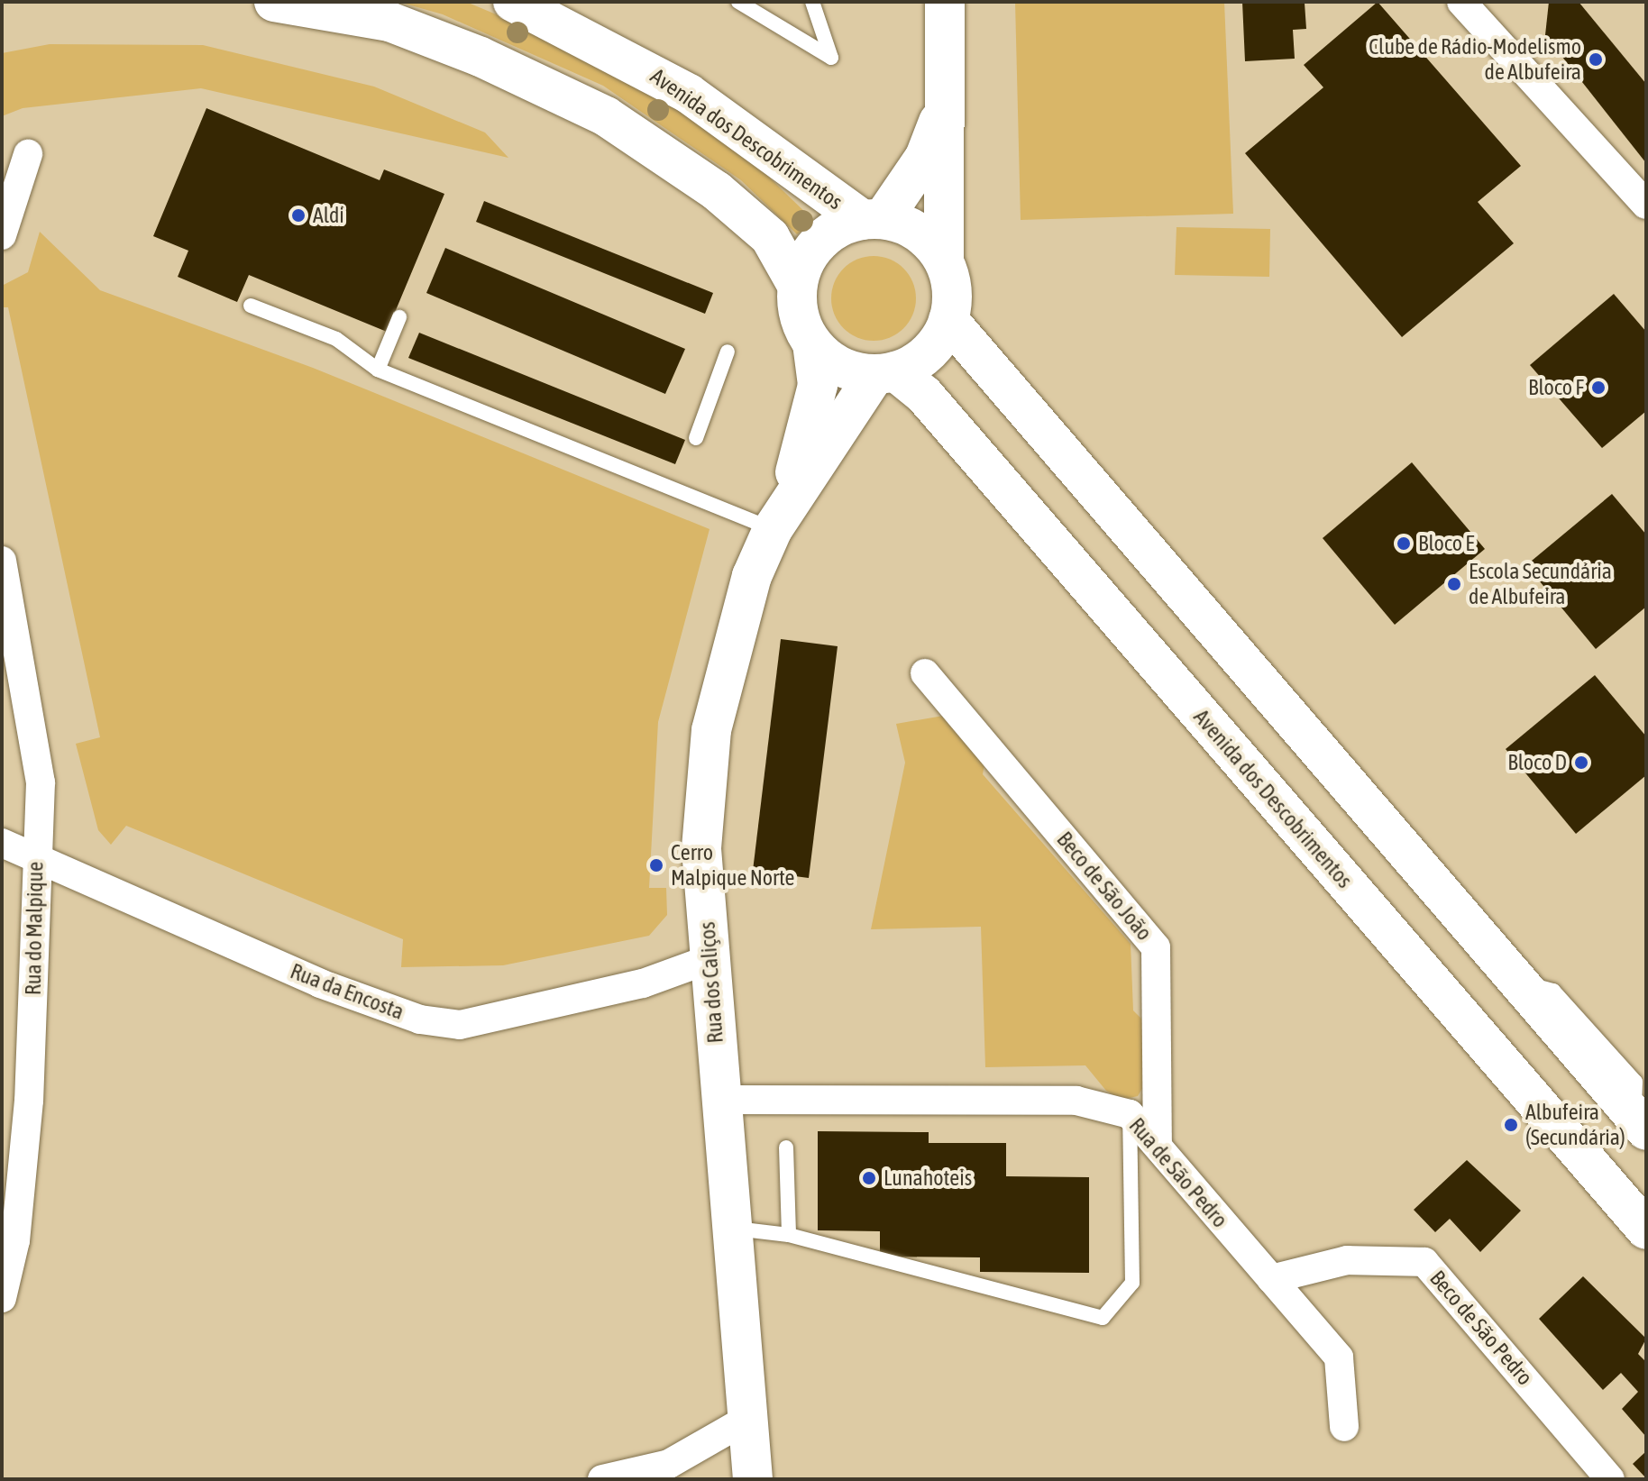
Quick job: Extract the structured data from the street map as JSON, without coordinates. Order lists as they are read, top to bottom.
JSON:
{
  "streets": {
    "main road": ["Avenida dos Descobrimentos", "Rua dos Caliços"],
    "street": [
      "Beco de São João",
      "Rua do Malpique",
      "Rua da Encosta",
      "Rua de São Pedro",
      "Beco de São Pedro"
    ]
  },
  "crossings": [
    ["Avenida dos Descobrimentos", "Rua dos Caliços"],
    ["Beco de São João", "Rua de São Pedro"],
    ["Rua do Malpique", "Rua da Encosta"],
    ["Rua dos Caliços", "Rua da Encosta"],
    ["Rua dos Caliços", "Rua de São Pedro"],
    ["Rua de São Pedro", "Beco de São Pedro"]
  ],
  "places": [
    "Clube de Rádio-Modelismo de Albufeira",
    "Aldi",
    "Bloco F",
    "Bloco E",
    "Escola Secundária de Albufeira",
    "Bloco D",
    "Cerro Malpique Norte",
    "Albufeira (Secundária)",
    "Lunahoteis"
  ]
}
